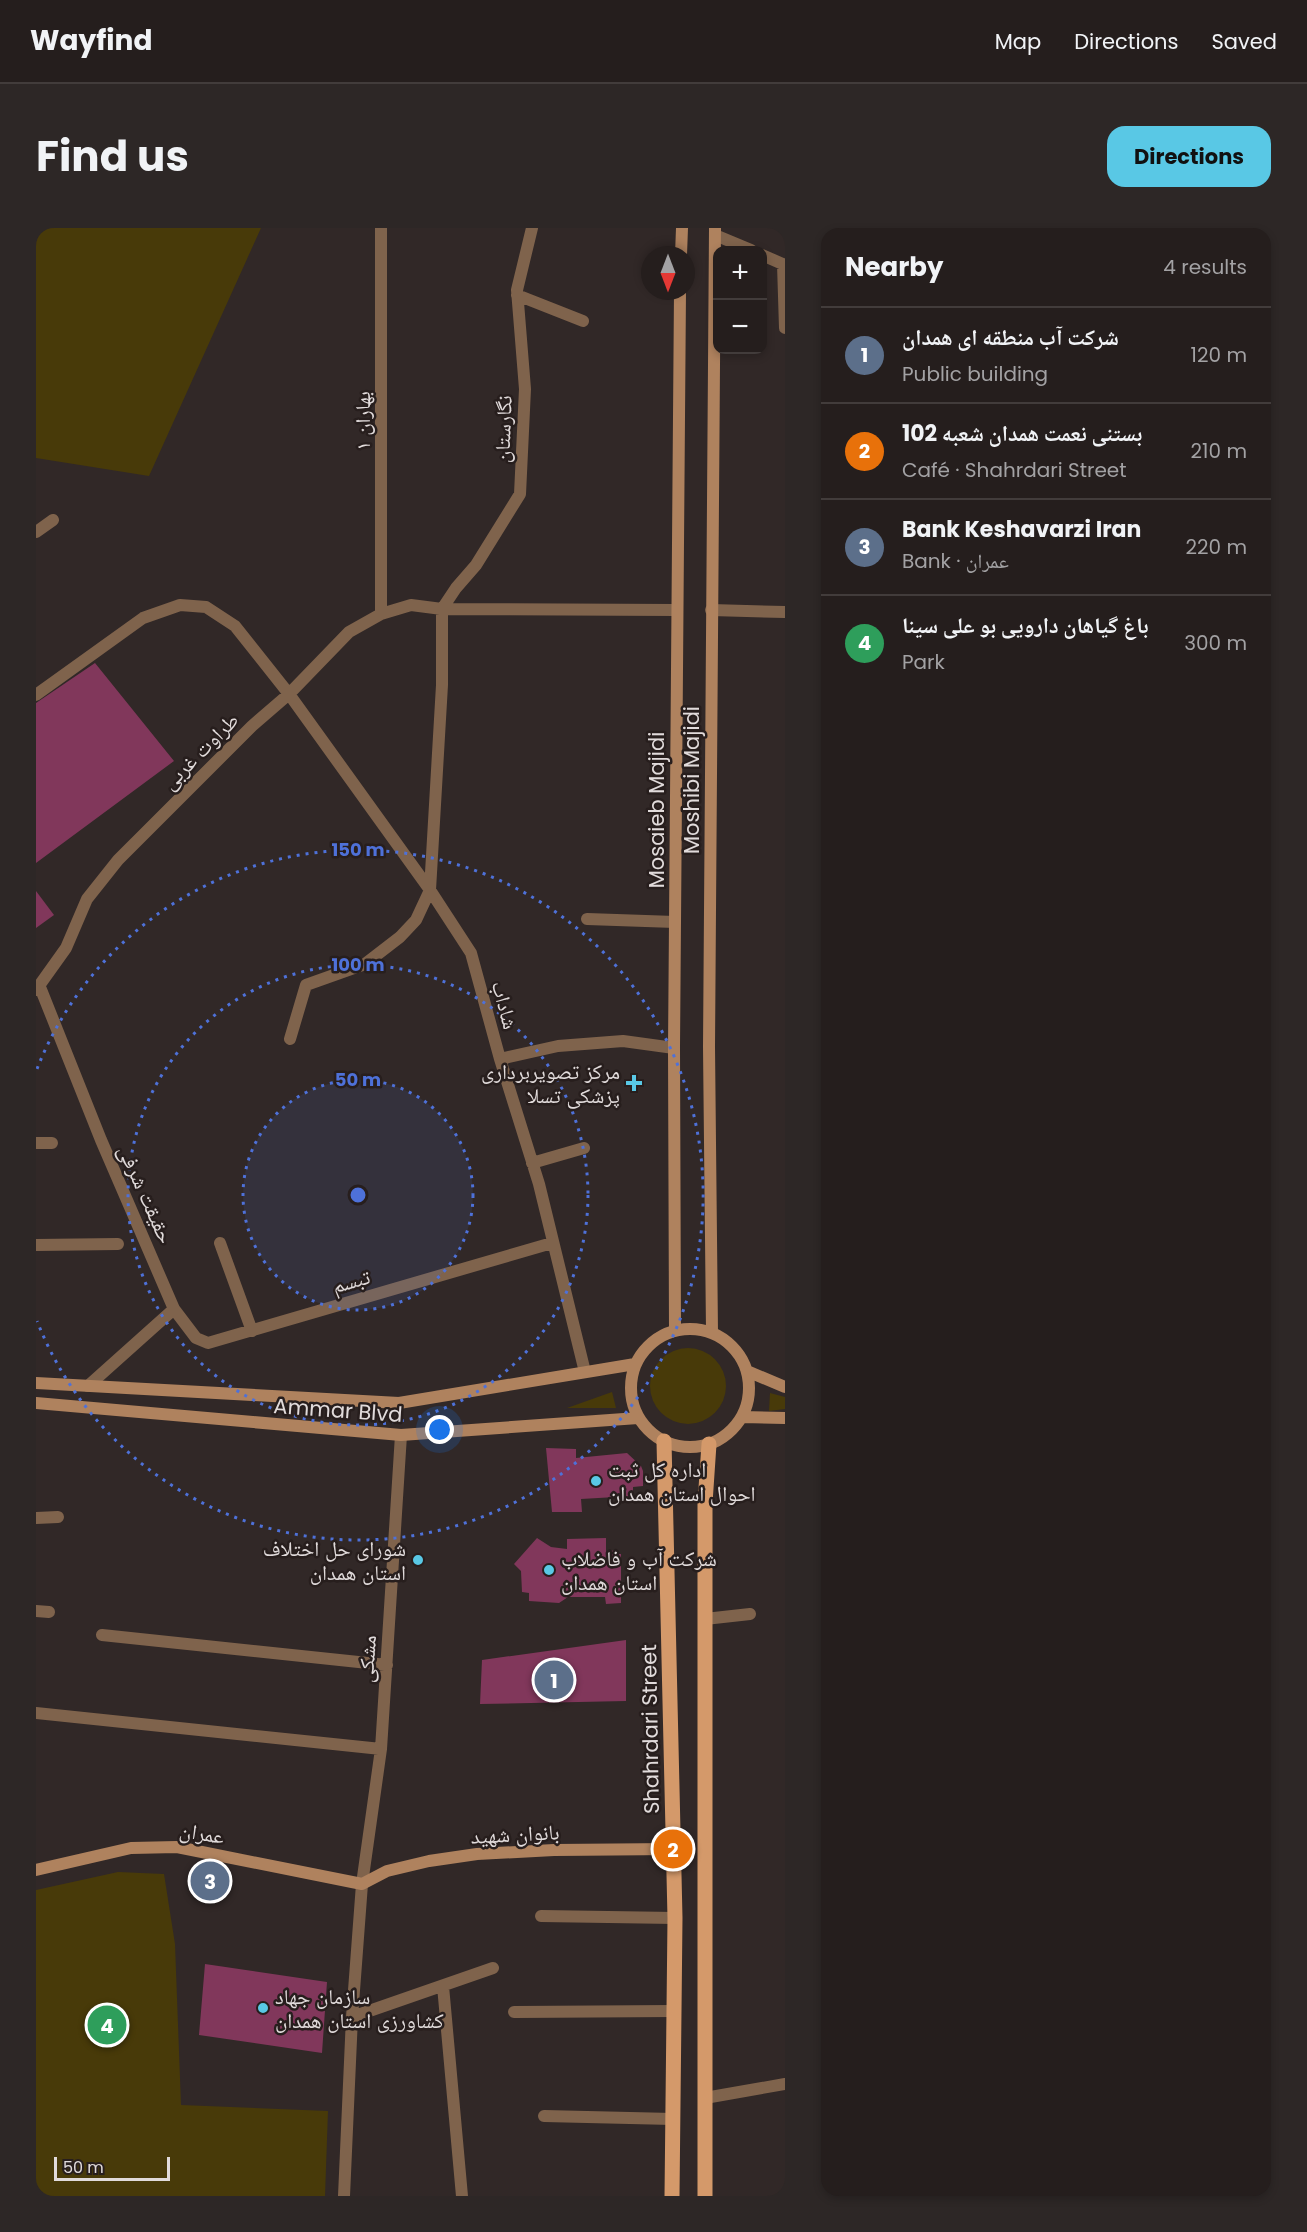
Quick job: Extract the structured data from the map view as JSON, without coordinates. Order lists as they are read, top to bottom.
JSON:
{
  "streets": {
    "main road": [
      "Moshibi Majidi",
      "Mosaieb Majidi",
      "Ammar Blvd",
      "Shahrdari Street",
      "عمران",
      "بانوان شهید"
    ],
    "street": [
      "بهاران ۱",
      "نگارستان",
      "طراوت غربی",
      "شاداب",
      "حقیقت شرفی",
      "تبسم",
      "مشکی"
    ]
  },
  "crossings": [
    ["بهاران ۱", "طراوت غربی"],
    ["نگارستان", "طراوت غربی"],
    ["طراوت غربی", "Mosaieb Majidi"],
    ["طراوت غربی", "شاداب"],
    ["طراوت غربی", "حقیقت شرفی"],
    ["Moshibi Majidi", "Mosaieb Majidi"],
    ["Moshibi Majidi", "Ammar Blvd"],
    ["Moshibi Majidi", "Shahrdari Street"],
    ["Mosaieb Majidi", "Ammar Blvd"],
    ["Mosaieb Majidi", "Shahrdari Street"],
    ["شاداب", "تبسم"],
    ["شاداب", "Ammar Blvd"],
    ["حقیقت شرفی", "تبسم"],
    ["Ammar Blvd", "مشکی"],
    ["Ammar Blvd", "Shahrdari Street"],
    ["مشکی", "عمران"],
    ["مشکی", "بانوان شهید"],
    ["Shahrdari Street", "بانوان شهید"],
    ["عمران", "بانوان شهید"]
  ],
  "places": {
    "health": ["مرکز تصویربرداری پزشکی تسلا"],
    "other": [
      "اداره کل ثبت احوال استان همدان",
      "شوراى حل اختلاف استان همدان",
      "شرکت آب و فاضلاب استان همدان",
      "سازمان جهاد کشاورزی استان همدان"
    ]
  },
  "scale_bar": "50 m",
  "north": "bottom",
  "page": {
    "header": "Wayfind",
    "nav": ["Map", "Directions", "Saved"],
    "title": "Find us",
    "buttons": "Directions",
    "heading": ["Nearby", "4 results"],
    "map_buttons": ["+", "−"],
    "list": [
      {
        "mark": "1",
        "name": "شرکت آب منطقه ای همدان",
        "note": "Public building",
        "value": "120 m"
      },
      {
        "mark": "2",
        "name": "بستنی نعمت همدان شعبه 102",
        "note": "Café · Shahrdari Street",
        "value": "210 m"
      },
      {
        "mark": "3",
        "name": "Bank Keshavarzi Iran",
        "note": "Bank · عمران",
        "value": "220 m"
      },
      {
        "mark": "4",
        "name": "باغ گیاهان دارویی بو علی سینا",
        "note": "Park",
        "value": "300 m"
      }
    ],
    "pins": [
      "1",
      "2",
      "3",
      "4"
    ],
    "scale": "50 m"
  },
  "rings": ["150 m", "100 m", "50 m"]
}
